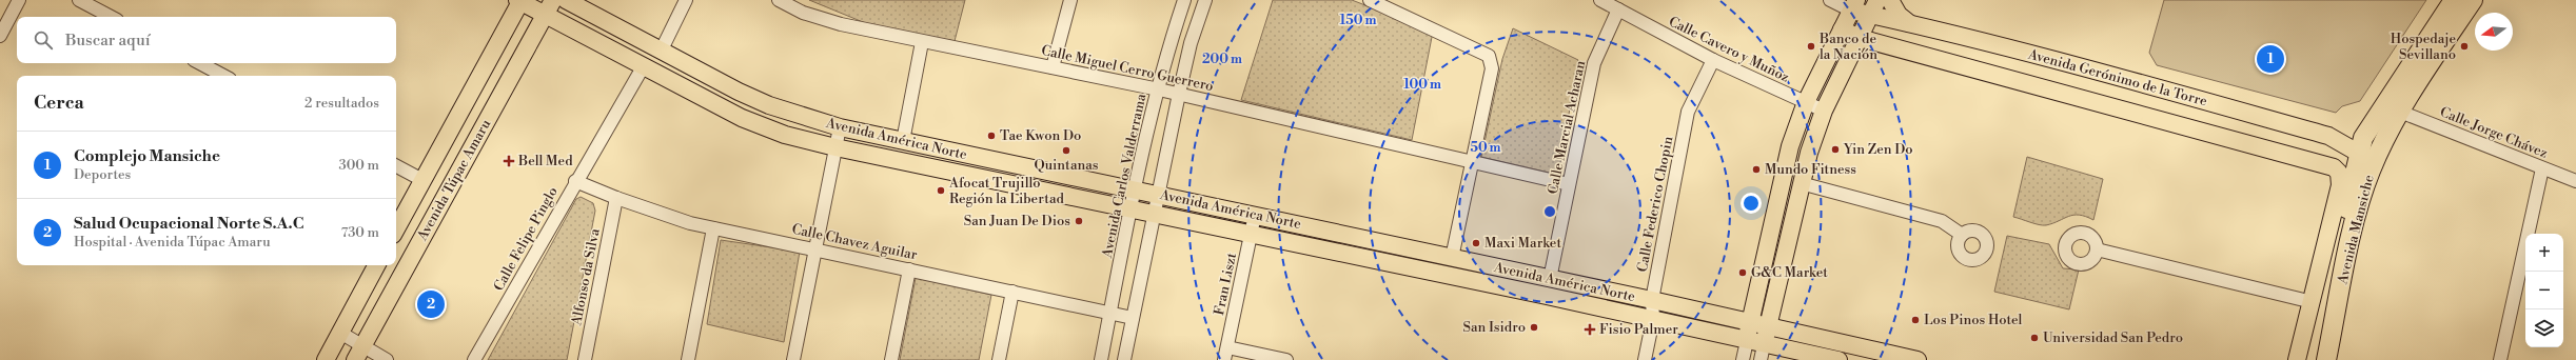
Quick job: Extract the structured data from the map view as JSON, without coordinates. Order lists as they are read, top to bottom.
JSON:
{
  "streets": {
    "highway": ["Avenida Mansiche"],
    "main road": ["Avenida Gerónimo de la Torre", "Avenida América Norte", "Avenida Túpac Amaru"],
    "street": [
      "Calle Cavero y Muñoz",
      "Calle Miguel Cerro Guerrero",
      "Calle Marcial Acharan",
      "Calle Jorge Chávez",
      "Avenida Carlos Valderrama",
      "Calle Federico Chopin",
      "Calle Felipe Pinglo",
      "Calle Chavez Aguilar",
      "Alfonso da Silva",
      "Fran Liszt"
    ]
  },
  "crossings": [
    ["Calle Cavero y Muñoz", "Calle Marcial Acharan"],
    ["Calle Cavero y Muñoz", "Calle Federico Chopin"],
    ["Calle Miguel Cerro Guerrero", "Calle Marcial Acharan"],
    ["Calle Miguel Cerro Guerrero", "Avenida Carlos Valderrama"],
    ["Avenida Gerónimo de la Torre", "Avenida Mansiche"],
    ["Calle Marcial Acharan", "Avenida América Norte"],
    ["Calle Jorge Chávez", "Avenida Mansiche"],
    ["Avenida América Norte", "Avenida Carlos Valderrama"],
    ["Avenida América Norte", "Avenida Túpac Amaru"],
    ["Avenida América Norte", "Calle Federico Chopin"],
    ["Avenida América Norte", "Calle Felipe Pinglo"],
    ["Avenida América Norte", "Fran Liszt"],
    ["Avenida Carlos Valderrama", "Calle Chavez Aguilar"],
    ["Calle Felipe Pinglo", "Calle Chavez Aguilar"],
    ["Calle Chavez Aguilar", "Alfonso da Silva"]
  ],
  "places": {
    "other": [
      "Banco de la Nación",
      "Hospedaje Sevillano",
      "Tae Kwon Do",
      "Yin Zen Do",
      "Quintanas",
      "Mundo Fitness",
      "Afocat Trujillo Región la Libertad",
      "San Juan De Dios",
      "Maxi Market",
      "G&C Market",
      "Los Pinos Hotel",
      "San Isidro",
      "Universidad San Pedro"
    ],
    "health": ["Bell Med", "Fisio Palmer"]
  },
  "north": "left",
  "page": {
    "search": "Buscar aquí",
    "pins": ["1", "2"],
    "heading": ["Cerca", "2 resultados"],
    "list": [
      {
        "mark": "1",
        "name": "Complejo Mansiche",
        "note": "Deportes",
        "value": "300 m"
      },
      {
        "mark": "2",
        "name": "Salud Ocupacional Norte S.A.C",
        "note": "Hospital · Avenida Túpac Amaru",
        "value": "730 m"
      }
    ],
    "map_buttons": ["+", "−"]
  },
  "rings": [
    "150 m",
    "200 m",
    "100 m",
    "50 m"
  ]
}
